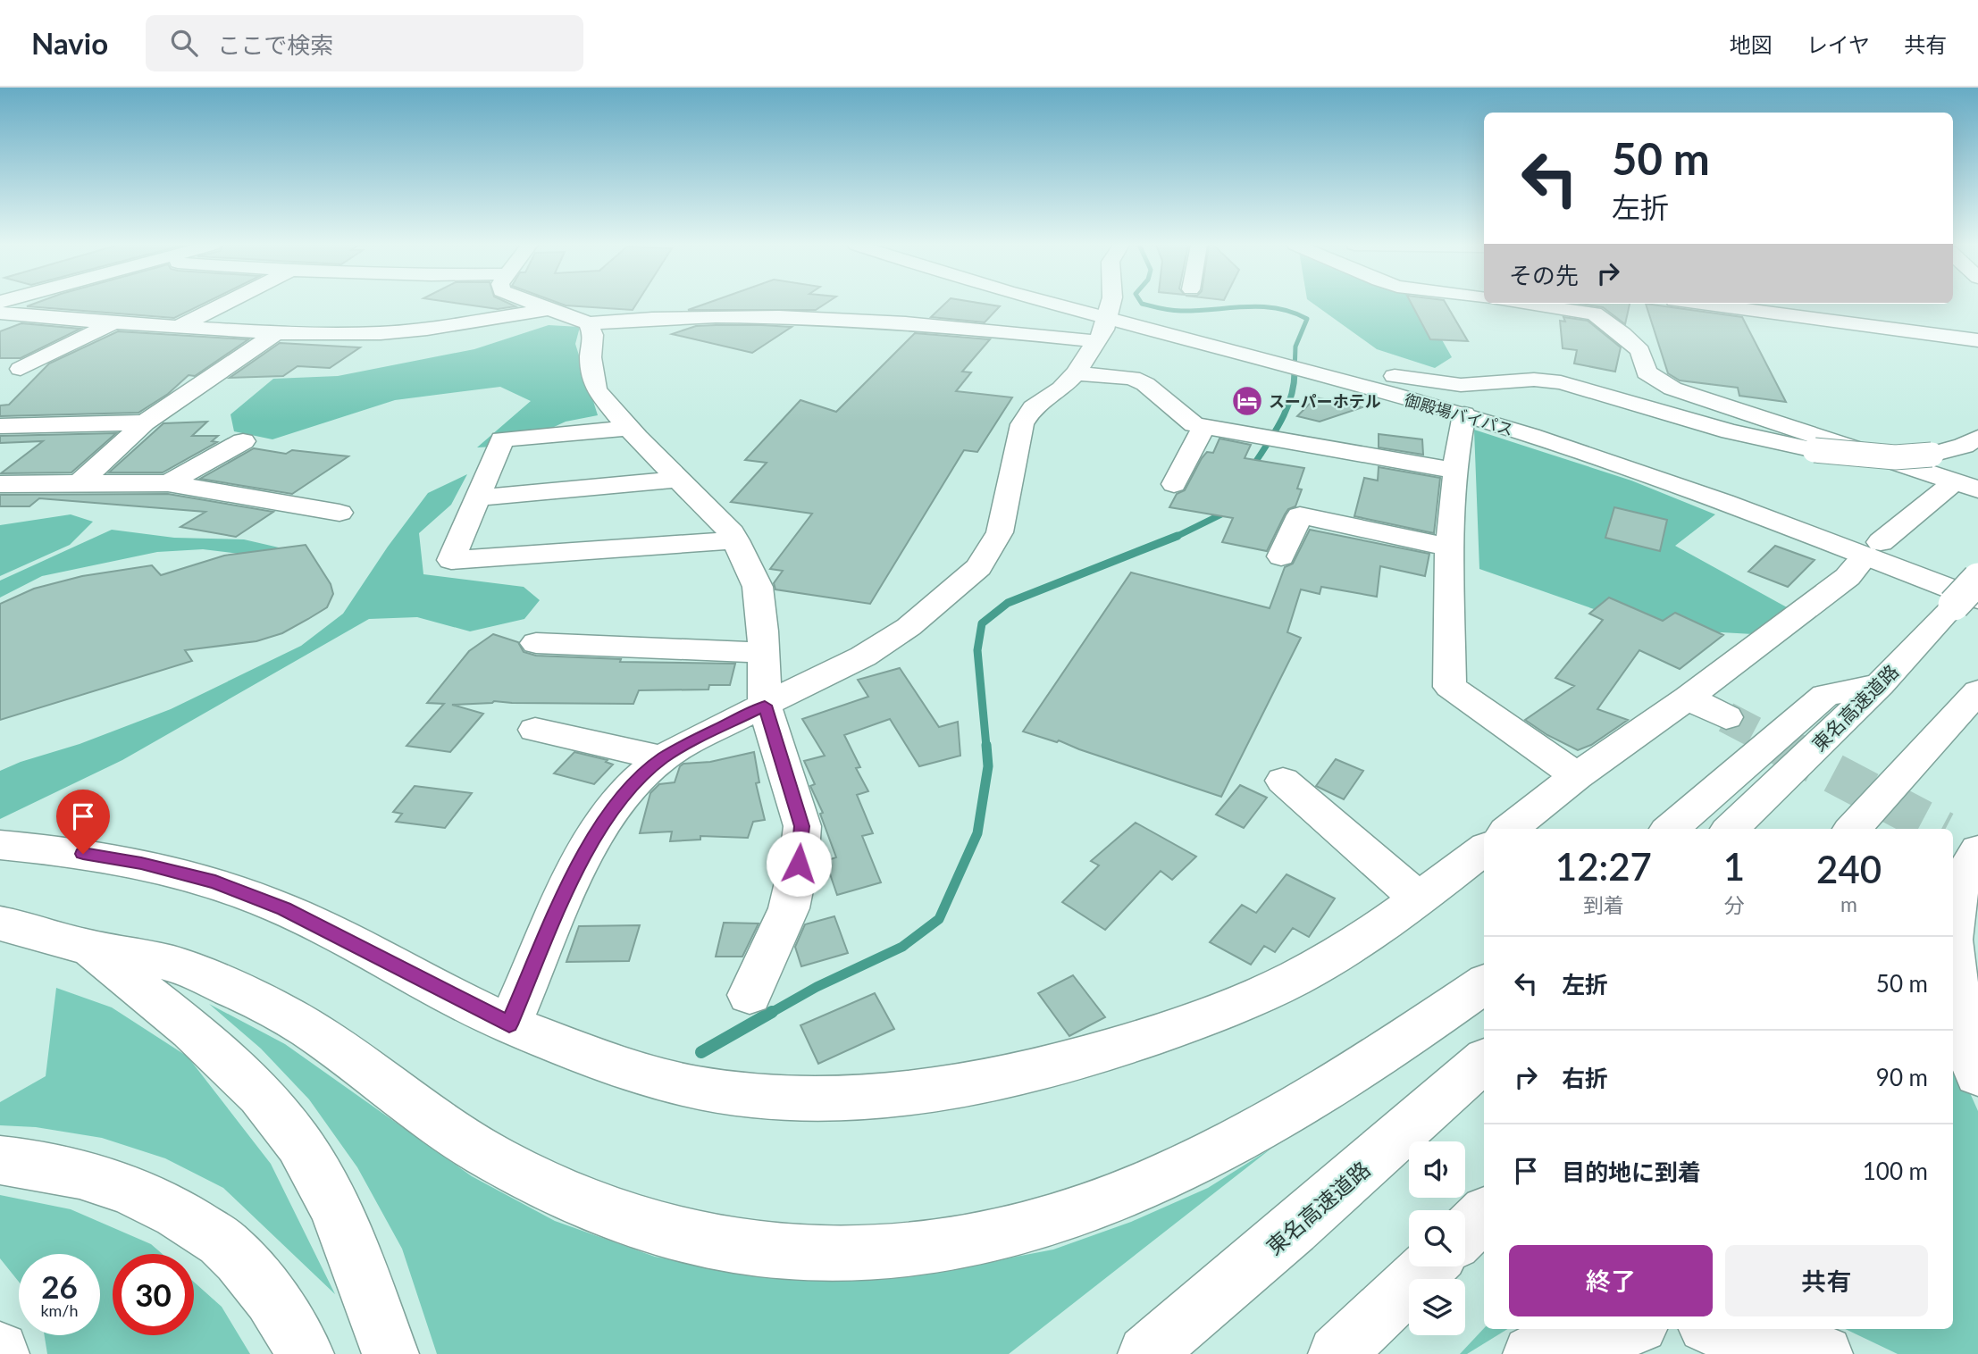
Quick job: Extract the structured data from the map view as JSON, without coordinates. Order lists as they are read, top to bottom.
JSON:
{
  "streets": {
    "main road": ["御殿場バイパス", "東名高速道路"]
  },
  "crossings": [
    ["御殿場バイパス", "東名高速道路"]
  ],
  "places": {
    "hotel": ["スーパーホテル"]
  },
  "page": {
    "header": "Navio",
    "search": "ここで検索",
    "nav": ["地図", "レイヤ", "共有"],
    "turn": ["50 m", "左折"],
    "then": "その先",
    "eta": [
      "12:27",
      "到着",
      "1",
      "分",
      "240",
      "m"
    ],
    "list": [
      {
        "name": "左折",
        "value": "50 m"
      },
      {
        "name": "右折",
        "value": "90 m"
      },
      {
        "name": "目的地に到着",
        "value": "100 m"
      }
    ],
    "buttons": ["終了", "共有"],
    "speed": "26 km/h",
    "limit": "30"
  }
}
